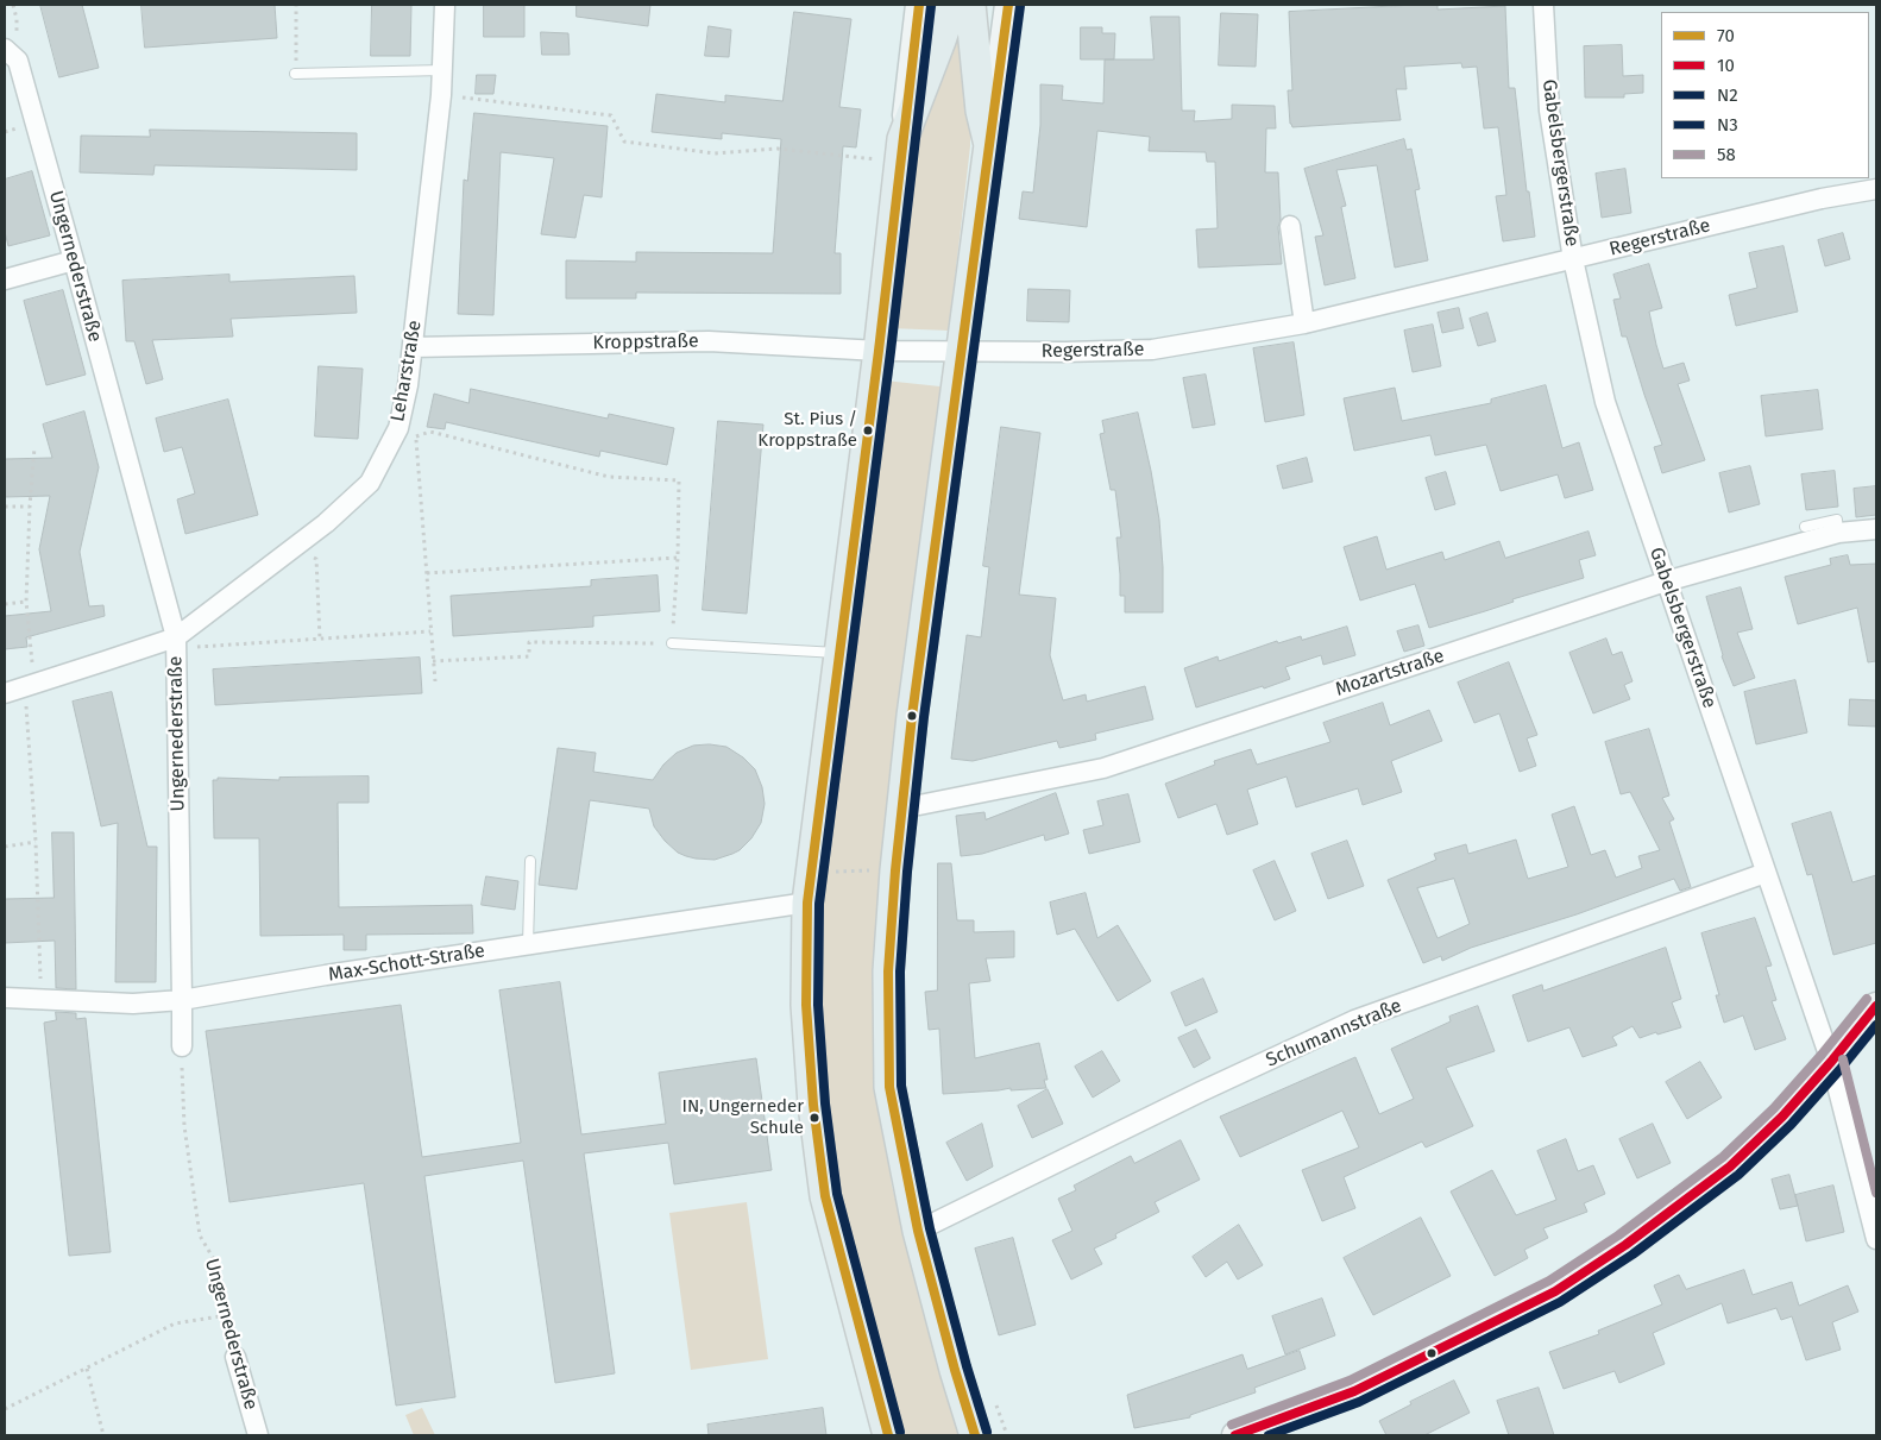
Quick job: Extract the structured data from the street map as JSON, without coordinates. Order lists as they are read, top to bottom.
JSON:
{
  "streets": {
    "street": [
      "Gabelsbergerstraße",
      "Regerstraße",
      "Ungernederstraße",
      "Kroppstraße",
      "Leharstraße",
      "Mozartstraße",
      "Max-Schott-Straße",
      "Schumannstraße"
    ]
  },
  "crossings": [
    ["Gabelsbergerstraße", "Regerstraße"],
    ["Gabelsbergerstraße", "Mozartstraße"],
    ["Gabelsbergerstraße", "Schumannstraße"],
    ["Regerstraße", "Kroppstraße"],
    ["Ungernederstraße", "Leharstraße"],
    ["Ungernederstraße", "Max-Schott-Straße"],
    ["Kroppstraße", "Leharstraße"]
  ],
  "places": ["St. Pius / Kroppstraße", "IN, Ungerneder Schule"],
  "lines": [
    "transit line 70",
    "transit line N3",
    "transit line 58",
    "transit line 10",
    "transit line N2"
  ],
  "legend": [
    "70",
    "10",
    "N2",
    "N3",
    "58"
  ]
}
